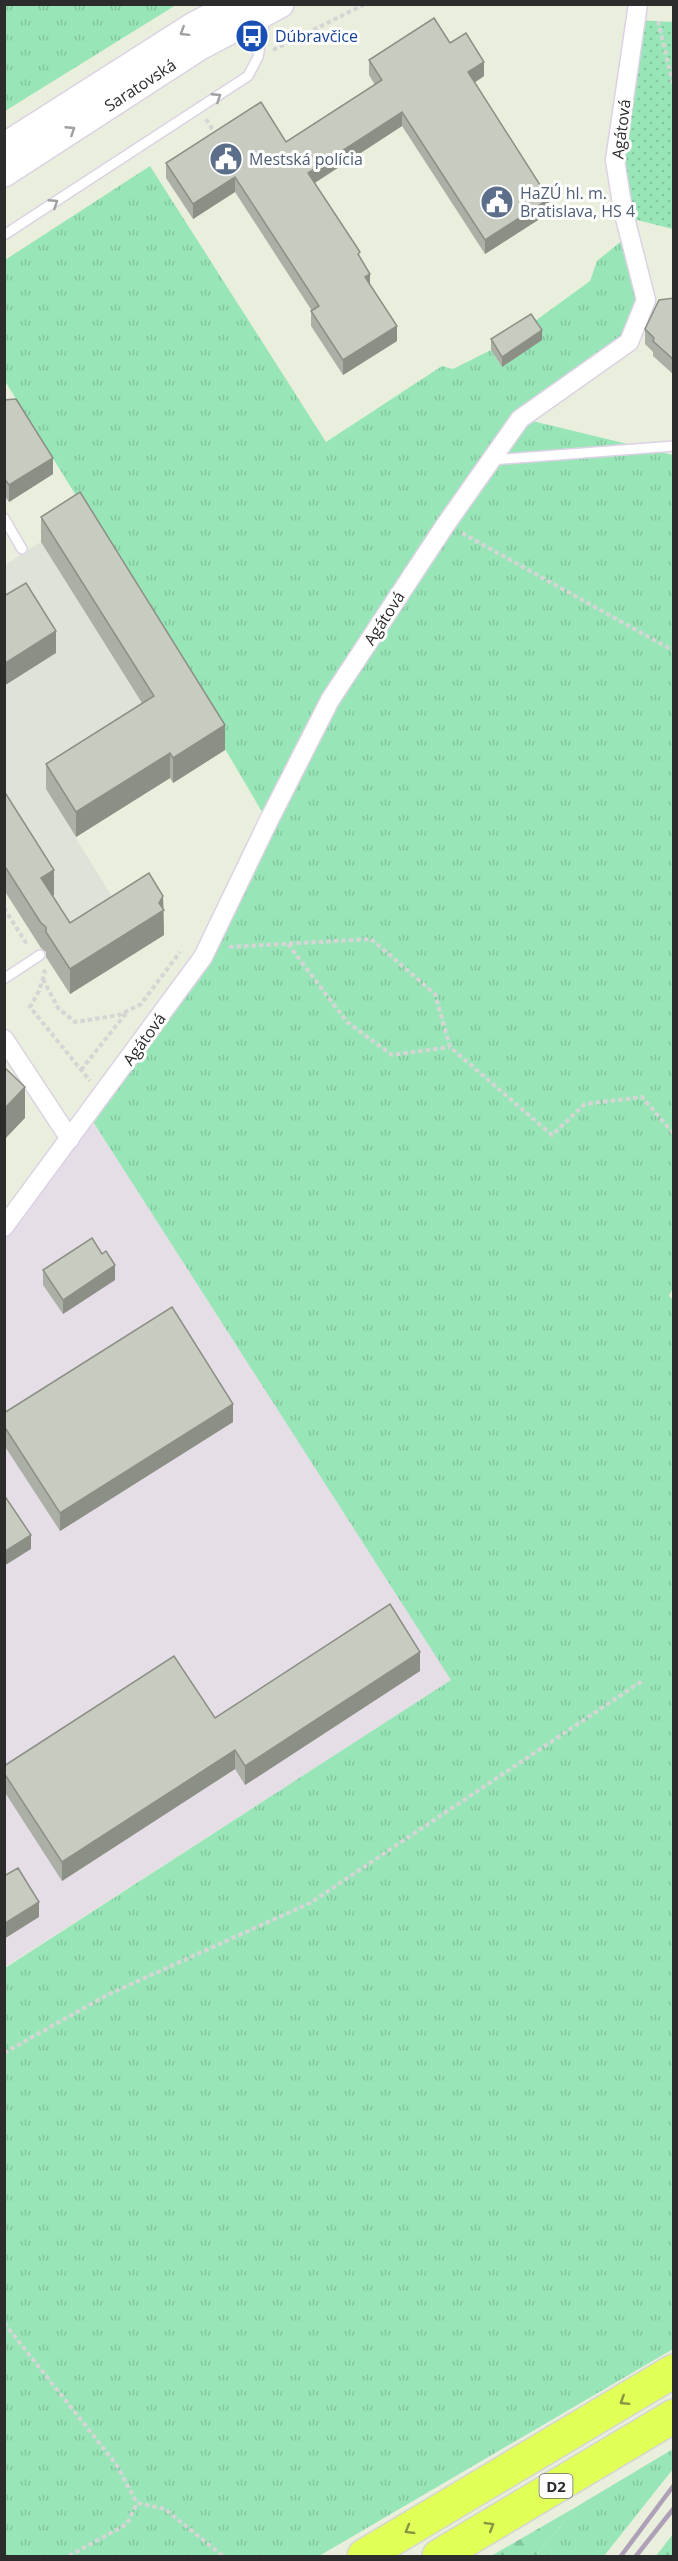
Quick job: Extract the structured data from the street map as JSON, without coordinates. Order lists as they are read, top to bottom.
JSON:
{
  "streets": {
    "highway": ["D2"],
    "main road": ["Saratovská"],
    "street": ["Agátová"]
  },
  "places": {
    "bus stop": ["Dúbravčice"],
    "public building": ["Mestská polícia", "HaZÚ hl. m. Bratislava, HS 4"]
  }
}
